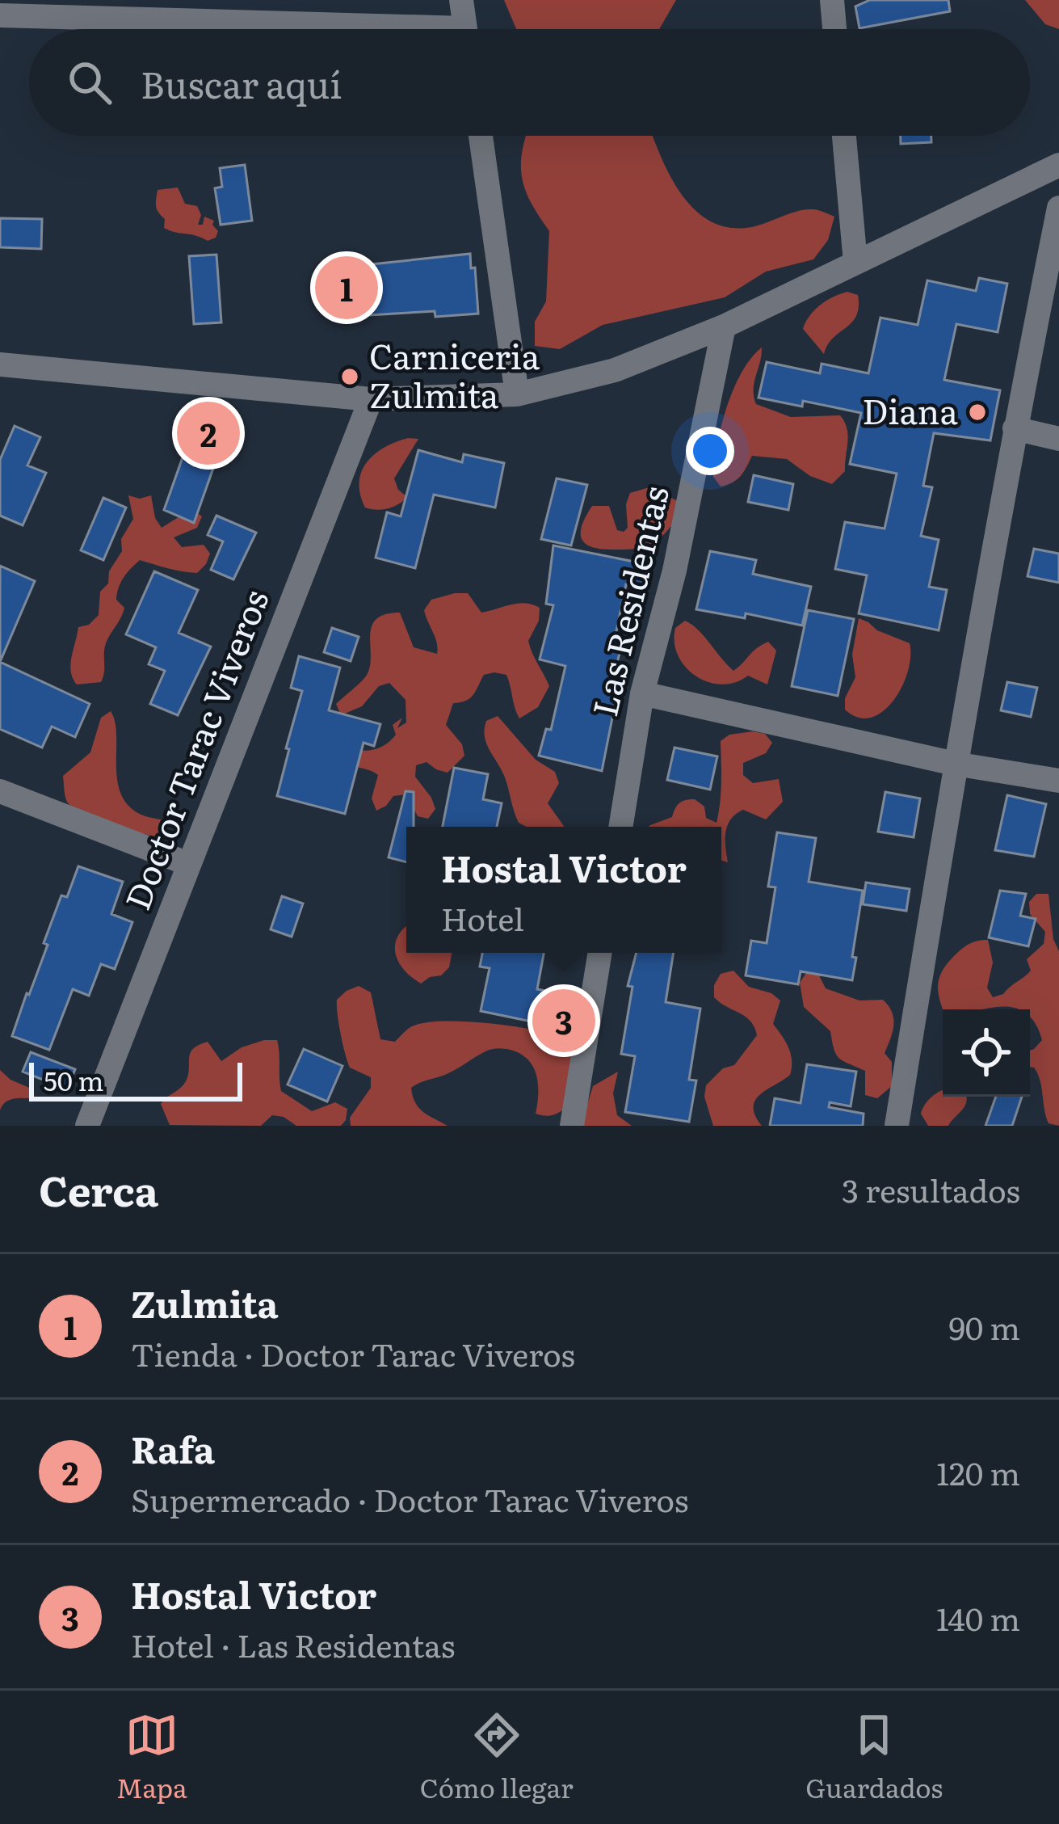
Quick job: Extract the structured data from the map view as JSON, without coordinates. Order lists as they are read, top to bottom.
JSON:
{
  "streets": {
    "street": ["Las Residentas", "Doctor Tarac Viveros"]
  },
  "places": ["Carniceria Zulmita", "Diana"],
  "scale_bar": "50 m",
  "page": {
    "search": "Buscar aquí",
    "pins": ["1", "2", "3"],
    "popup": ["Hostal Victor", "Hotel"],
    "scale": "50 m",
    "heading": ["Cerca", "3 resultados"],
    "list": [
      {
        "mark": "1",
        "name": "Zulmita",
        "note": "Tienda · Doctor Tarac Viveros",
        "value": "90 m"
      },
      {
        "mark": "2",
        "name": "Rafa",
        "note": "Supermercado · Doctor Tarac Viveros",
        "value": "120 m"
      },
      {
        "mark": "3",
        "name": "Hostal Victor",
        "note": "Hotel · Las Residentas",
        "value": "140 m"
      }
    ],
    "nav": ["Mapa", "Cómo llegar", "Guardados"]
  }
}
